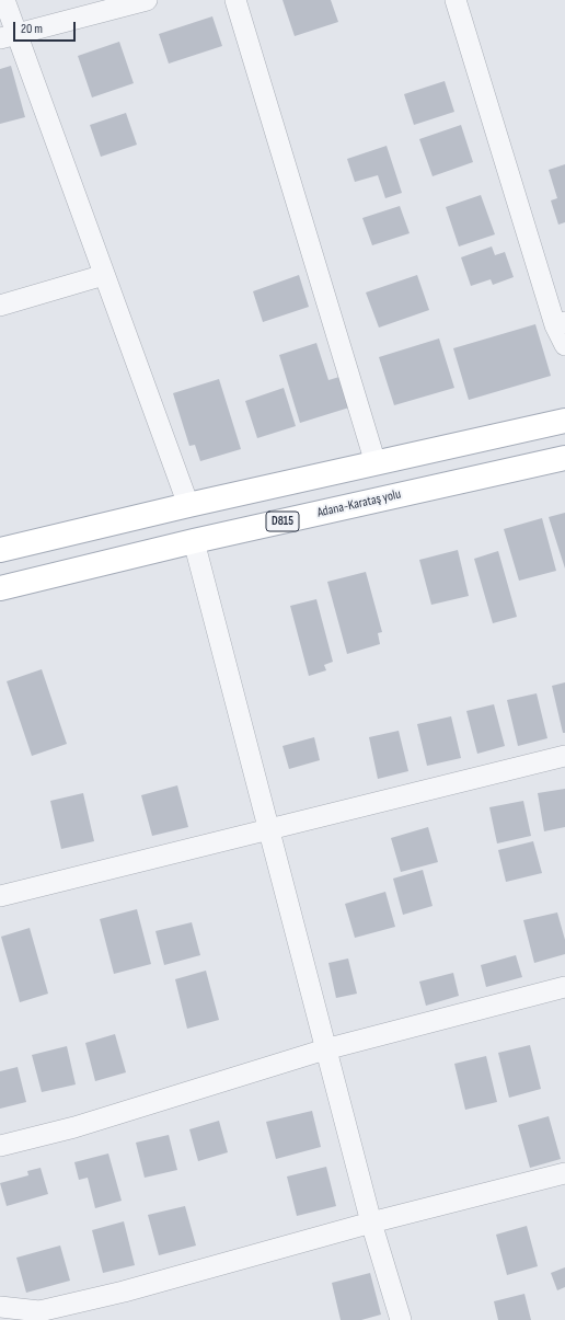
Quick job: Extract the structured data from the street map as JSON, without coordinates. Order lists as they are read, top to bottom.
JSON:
{
  "streets": {
    "main road": ["Adana-Karataş yolu", "D815"]
  },
  "scale_bar": "20 m"
}
